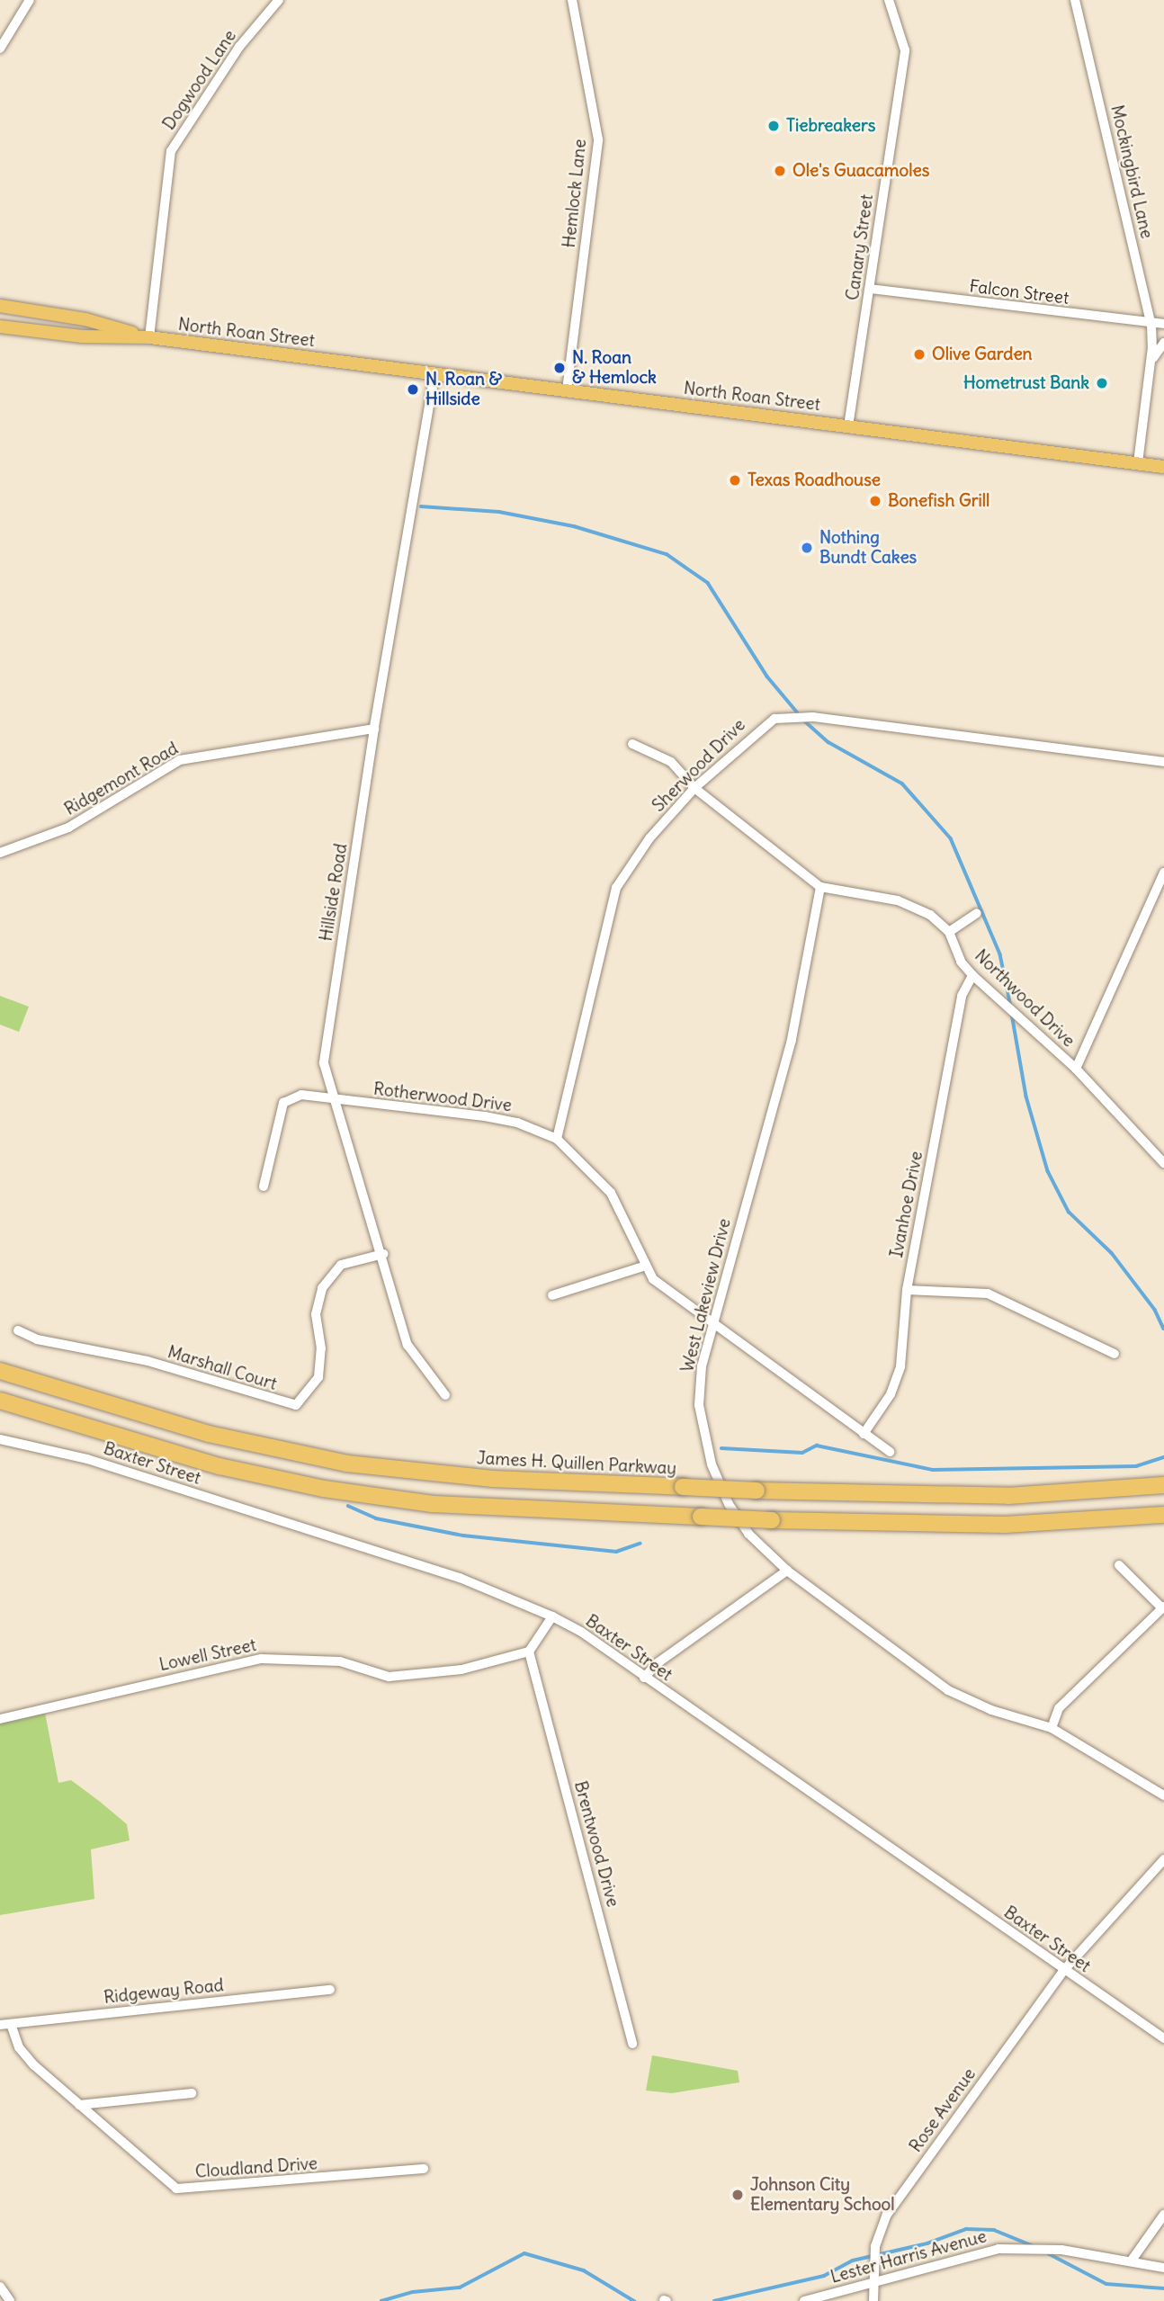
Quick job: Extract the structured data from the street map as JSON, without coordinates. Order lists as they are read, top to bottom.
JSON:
{
  "streets": {
    "highway": ["James H. Quillen Parkway"],
    "main road": ["North Roan Street"],
    "street": [
      "Dogwood Lane",
      "Mockingbird Lane",
      "Hemlock Lane",
      "Canary Street",
      "Falcon Street",
      "Sherwood Drive",
      "Ridgemont Road",
      "Hillside Road",
      "Northwood Drive",
      "Rotherwood Drive",
      "Ivanhoe Drive",
      "West Lakeview Drive",
      "Marshall Court",
      "Baxter Street",
      "Lowell Street",
      "Brentwood Drive",
      "Ridgeway Road",
      "Rose Avenue",
      "Cloudland Drive",
      "Lester Harris Avenue"
    ]
  },
  "crossings": [
    ["Dogwood Lane", "North Roan Street"],
    ["Mockingbird Lane", "Falcon Street"],
    ["Mockingbird Lane", "North Roan Street"],
    ["Hemlock Lane", "North Roan Street"],
    ["Canary Street", "Falcon Street"],
    ["Canary Street", "North Roan Street"],
    ["North Roan Street", "Hillside Road"],
    ["Sherwood Drive", "Rotherwood Drive"],
    ["Ridgemont Road", "Hillside Road"],
    ["Hillside Road", "Rotherwood Drive"],
    ["Hillside Road", "Marshall Court"],
    ["Northwood Drive", "Ivanhoe Drive"],
    ["Northwood Drive", "West Lakeview Drive"],
    ["Rotherwood Drive", "Ivanhoe Drive"],
    ["Rotherwood Drive", "West Lakeview Drive"],
    ["Baxter Street", "Rose Avenue"],
    ["Lowell Street", "Brentwood Drive"],
    ["Ridgeway Road", "Cloudland Drive"],
    ["Rose Avenue", "Lester Harris Avenue"]
  ],
  "places": [
    "Tiebreakers",
    "Ole's Guacamoles",
    "Olive Garden",
    "N. Roan & Hemlock",
    "Hometrust Bank",
    "N. Roan & Hillside",
    "Texas Roadhouse",
    "Bonefish Grill",
    "Nothing Bundt Cakes",
    "Johnson City Elementary School"
  ]
}
